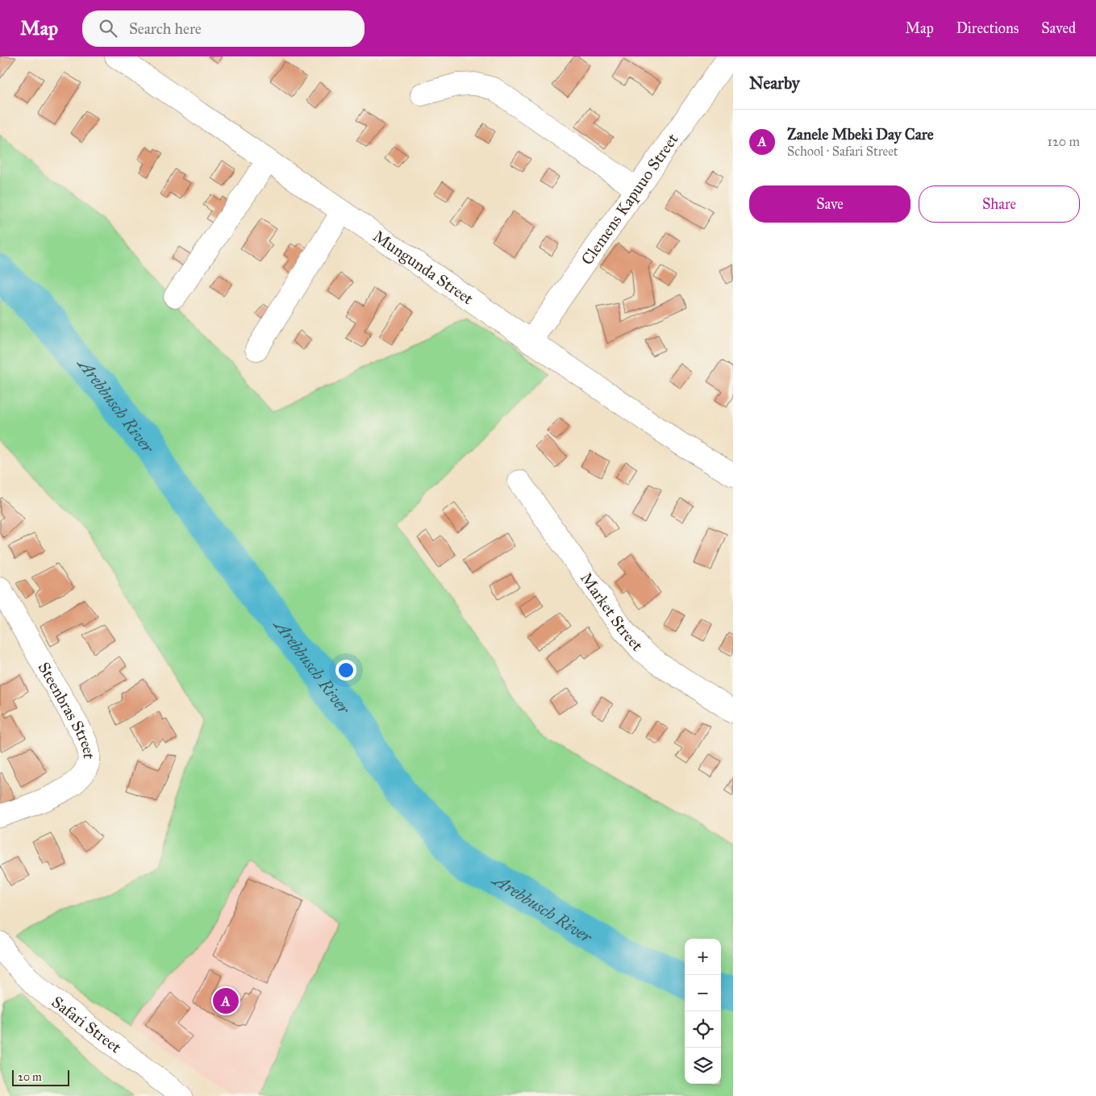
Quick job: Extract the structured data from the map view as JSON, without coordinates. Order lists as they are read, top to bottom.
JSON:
{
  "streets": {
    "street": [
      "Clemens Kapuuo Street",
      "Mungunda Street",
      "Market Street",
      "Steenbras Street",
      "Safari Street"
    ]
  },
  "crossings": [
    ["Clemens Kapuuo Street", "Mungunda Street"]
  ],
  "water": ["Arebbusch River"],
  "scale_bar": "20 m",
  "page": {
    "header": "Map",
    "search": "Search here",
    "nav": ["Map", "Directions", "Saved"],
    "heading": "Nearby",
    "list": [
      {
        "mark": "A",
        "name": "Zanele Mbeki Day Care",
        "note": "School · Safari Street",
        "value": "120 m"
      }
    ],
    "buttons": ["Save", "Share"],
    "map_buttons": ["+", "−"],
    "pins": "A",
    "scale": "20 m"
  }
}
